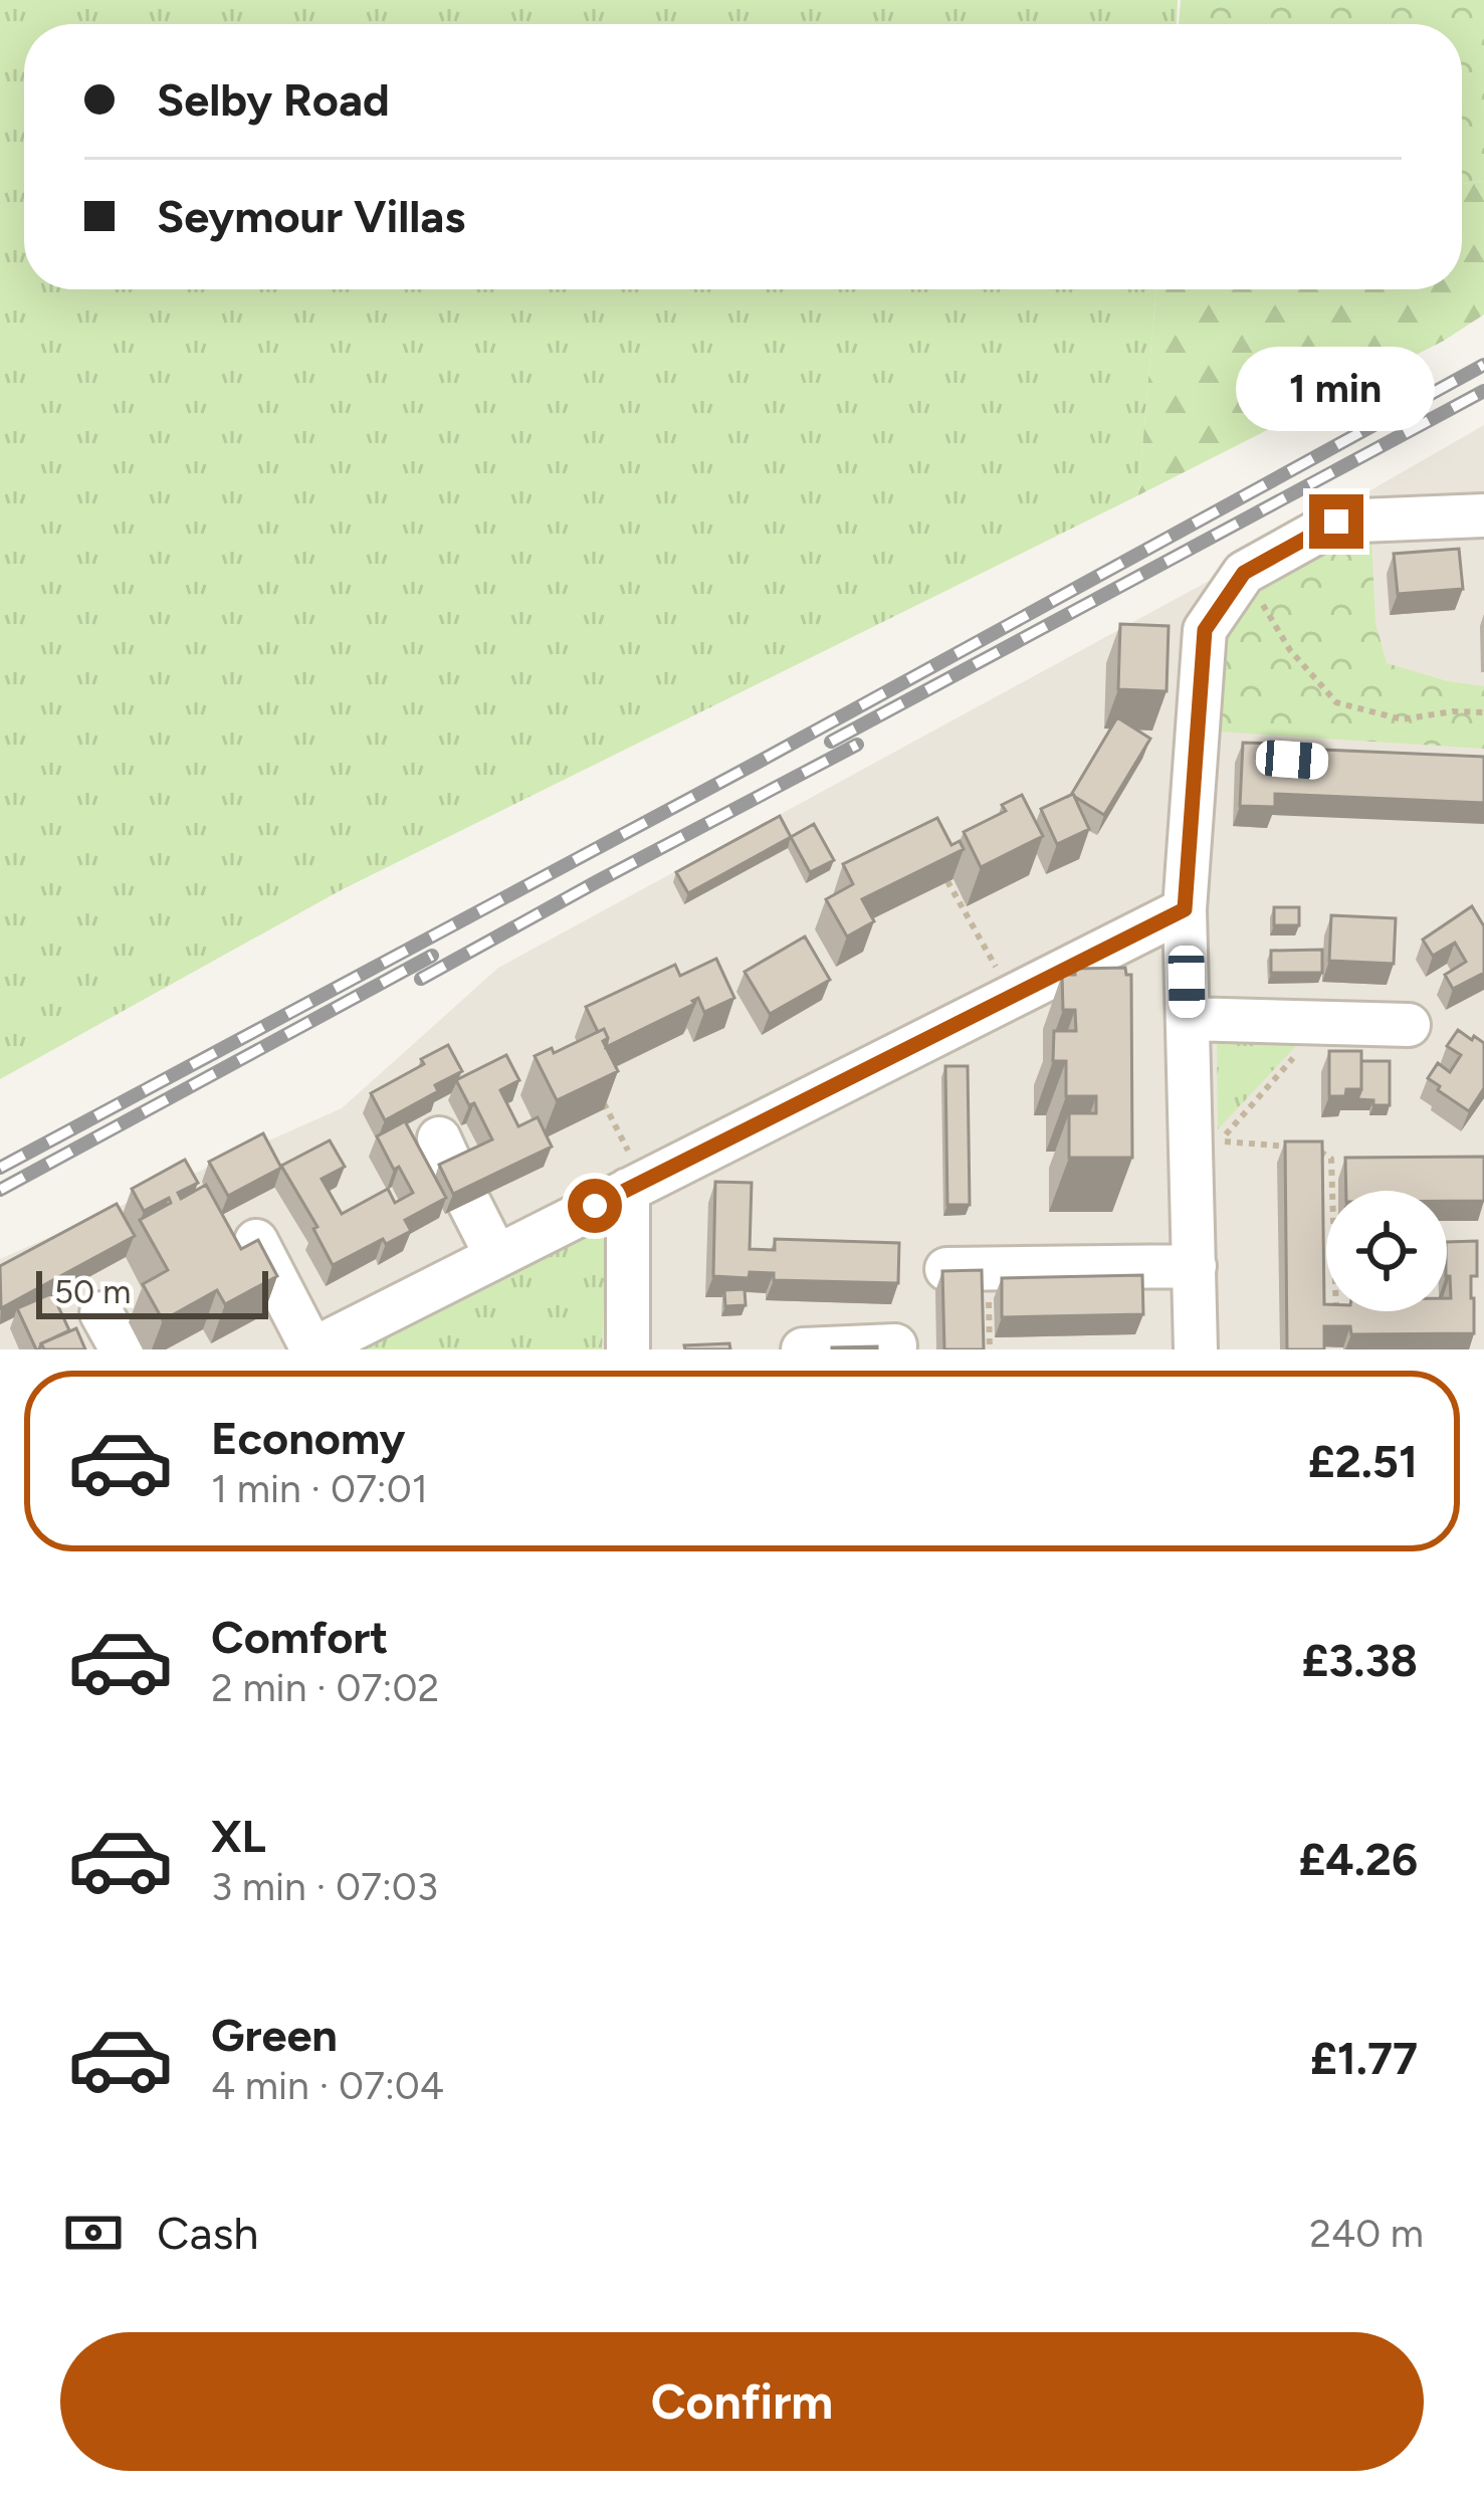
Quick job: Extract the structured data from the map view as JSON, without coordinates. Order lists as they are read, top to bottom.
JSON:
{
  "scale_bar": "50 m",
  "page": {
    "banner": ["Selby Road", "Seymour Villas"],
    "bubble": "1 min",
    "scale": "50 m",
    "list": [
      {
        "name": "Economy",
        "note": "1 min · 07:01",
        "value": "£2.51"
      },
      {
        "name": "Comfort",
        "note": "2 min · 07:02",
        "value": "£3.38"
      },
      {
        "name": "XL",
        "note": "3 min · 07:03",
        "value": "£4.26"
      },
      {
        "name": "Green",
        "note": "4 min · 07:04",
        "value": "£1.77"
      }
    ],
    "pay": ["Cash", "240 m"],
    "buttons": "Confirm"
  }
}
